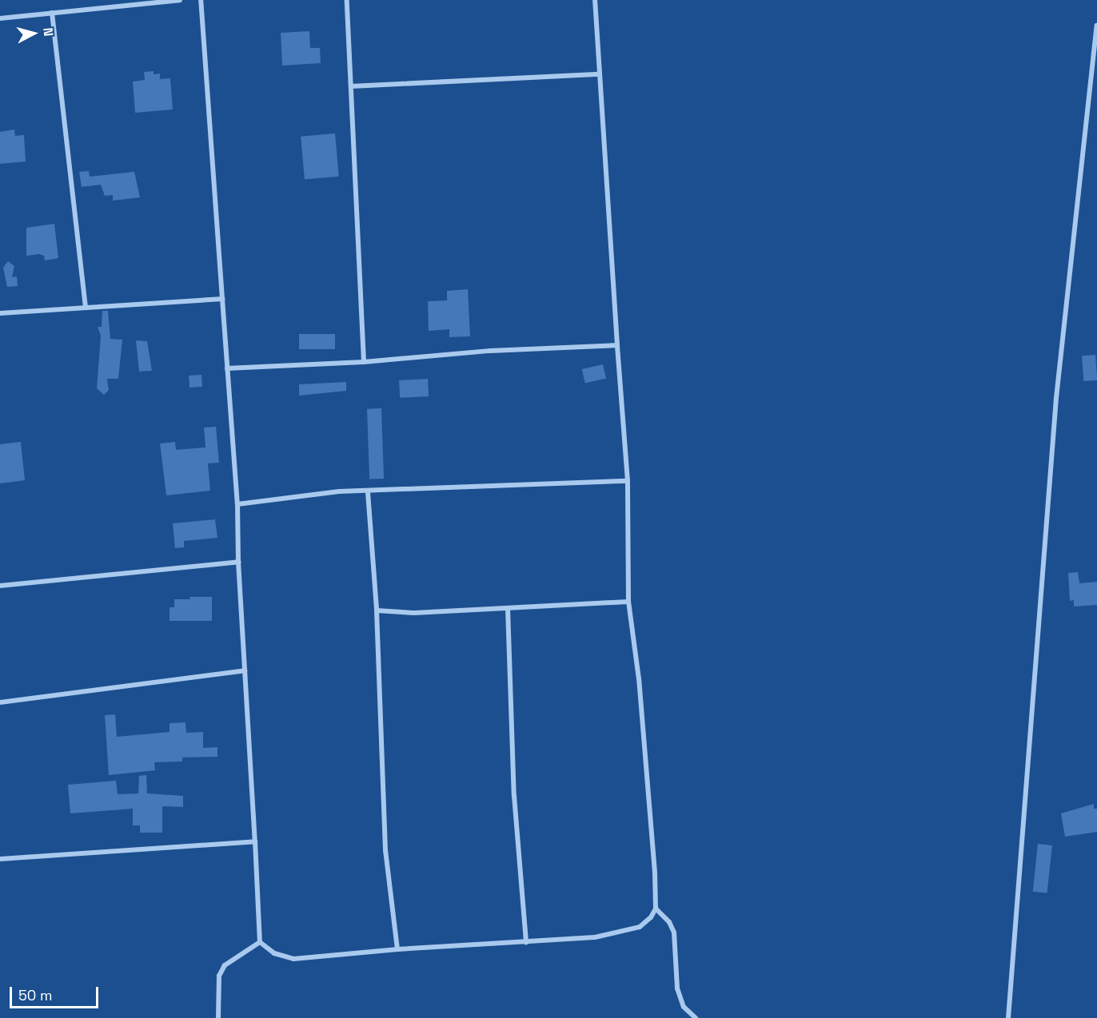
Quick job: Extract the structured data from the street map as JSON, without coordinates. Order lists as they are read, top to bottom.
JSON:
{
  "scale_bar": "50 m",
  "north": "right"
}
